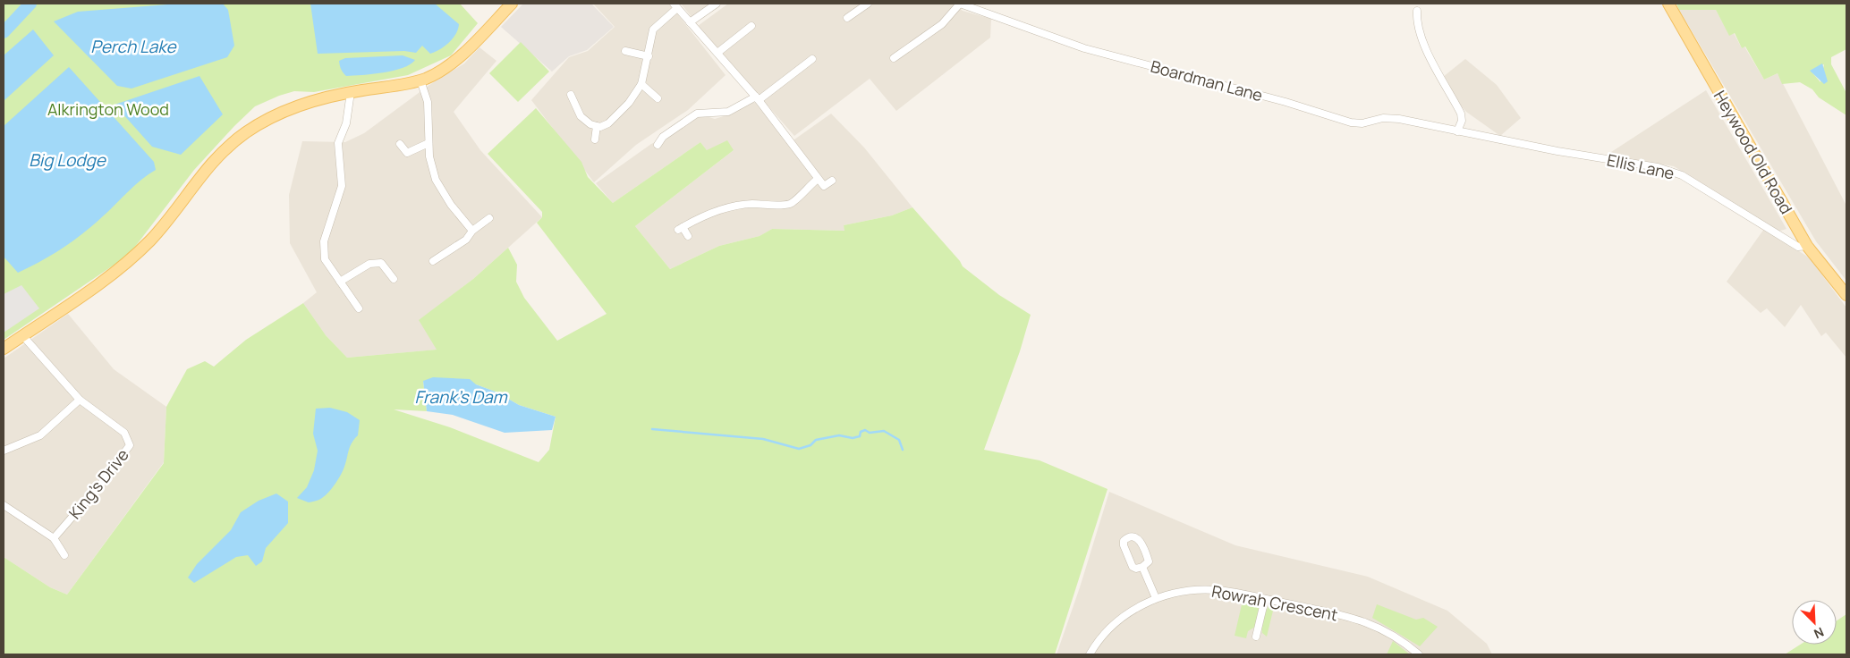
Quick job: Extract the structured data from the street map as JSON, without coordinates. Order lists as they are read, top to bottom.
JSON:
{
  "streets": {
    "main road": ["Heywood Old Road"],
    "street": [
      "Boardman Lane",
      "Ellis Lane",
      "King's Drive",
      "Rowrah Crescent"
    ]
  },
  "crossings": [
    ["Boardman Lane", "Ellis Lane"],
    ["Heywood Old Road", "Ellis Lane"]
  ],
  "water": ["Perch Lake", "Big Lodge", "Frank's Dam"],
  "parks": ["Alkrington Wood"],
  "north": "bottom right"
}
